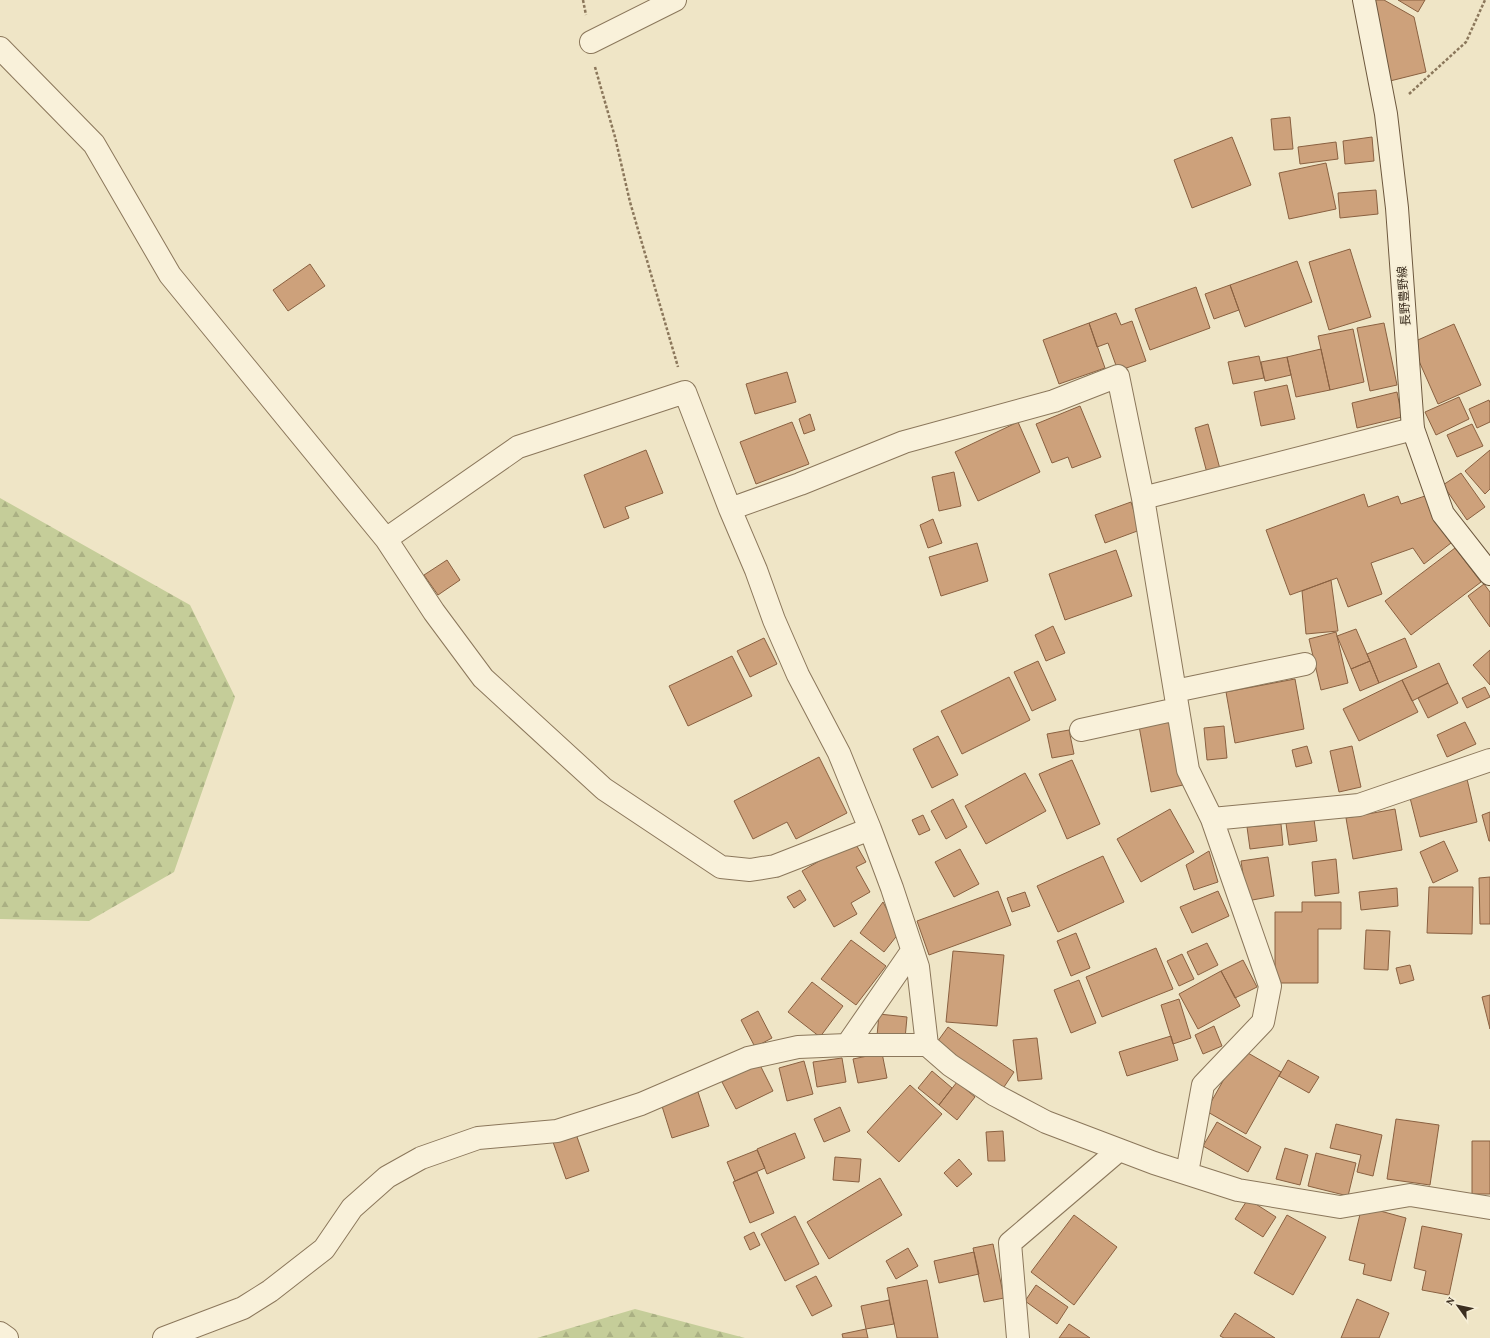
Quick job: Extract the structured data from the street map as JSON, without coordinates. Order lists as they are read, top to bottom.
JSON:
{
  "streets": {
    "street": ["長野豊野線"]
  },
  "north": "top left"
}
